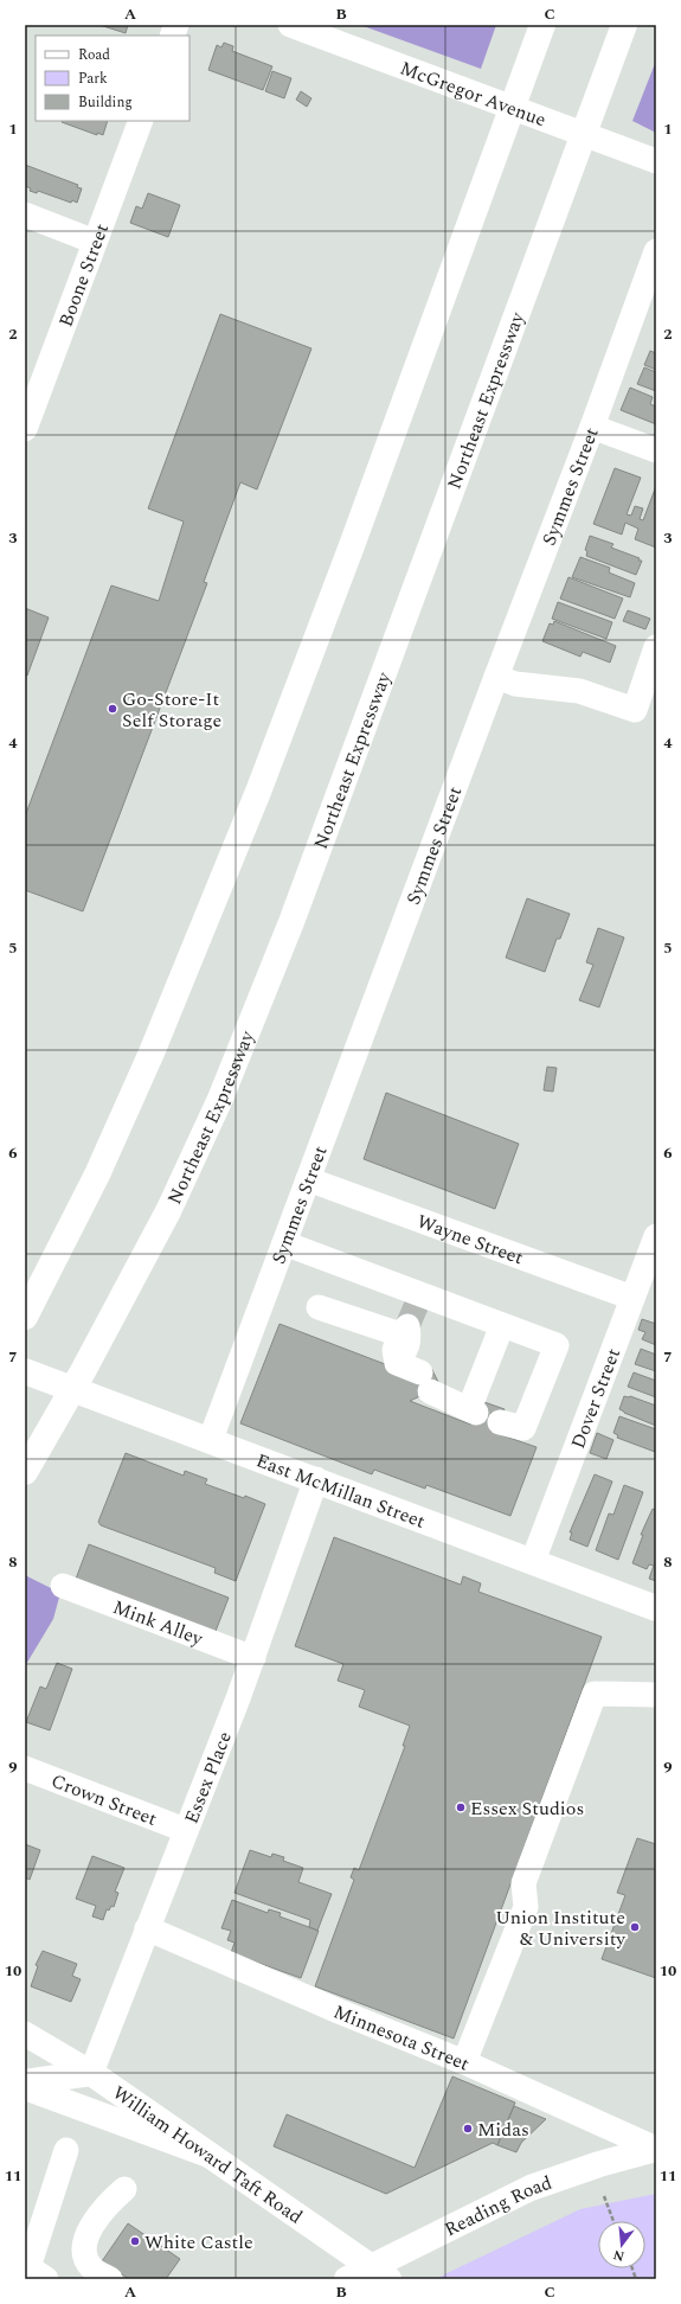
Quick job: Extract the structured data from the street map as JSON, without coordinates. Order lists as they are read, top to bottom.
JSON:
{
  "streets": {
    "main road": [
      "Northeast Expressway",
      "East McMillan Street",
      "William Howard Taft Road",
      "Reading Road"
    ],
    "street": [
      "McGregor Avenue",
      "Boone Street",
      "Symmes Street",
      "Wayne Street",
      "Dover Street",
      "Mink Alley",
      "Essex Place",
      "Crown Street",
      "Minnesota Street"
    ]
  },
  "crossings": [
    ["Symmes Street", "Wayne Street"],
    ["Symmes Street", "East McMillan Street"],
    ["Wayne Street", "Dover Street"],
    ["Dover Street", "East McMillan Street"],
    ["East McMillan Street", "Essex Place"],
    ["Mink Alley", "Essex Place"],
    ["Essex Place", "Crown Street"],
    ["Essex Place", "Minnesota Street"],
    ["Essex Place", "William Howard Taft Road"],
    ["Minnesota Street", "Reading Road"],
    ["William Howard Taft Road", "Reading Road"]
  ],
  "places": [
    "Go-Store-It Self Storage",
    "Essex Studios",
    "Union Institute & University",
    "Midas",
    "White Castle"
  ],
  "legend": ["Road", "Park", "Building"],
  "north": "bottom",
  "grid": {
    "columns": ["A", "B", "C"],
    "rows": [
      "1",
      "2",
      "3",
      "4",
      "5",
      "6",
      "7",
      "8",
      "9",
      "10",
      "11"
    ]
  }
}
